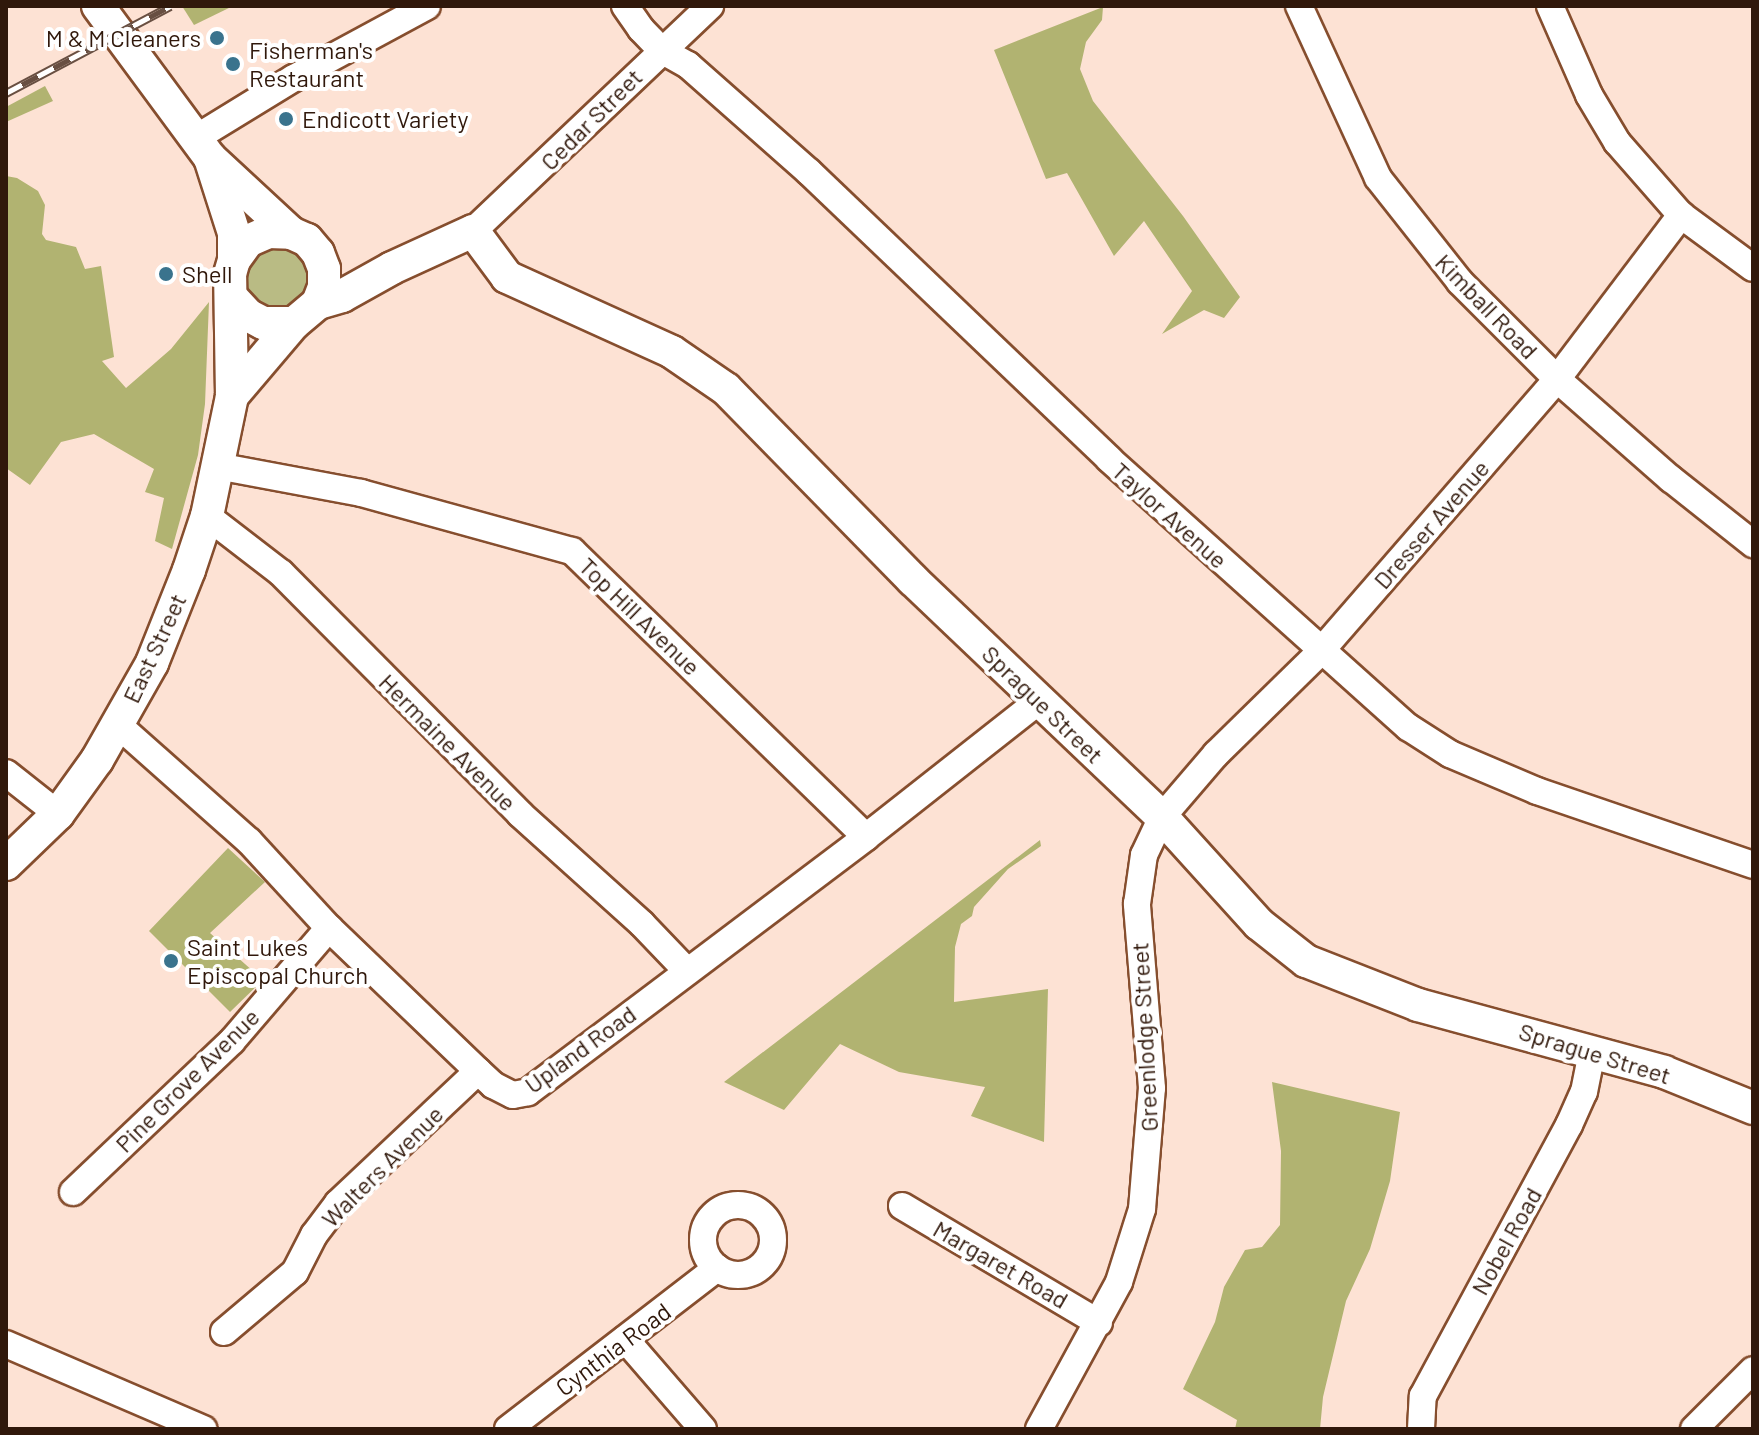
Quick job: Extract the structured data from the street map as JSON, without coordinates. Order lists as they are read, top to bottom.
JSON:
{
  "streets": {
    "main road": ["East Street", "Sprague Street"],
    "street": [
      "Cedar Street",
      "Kimball Road",
      "Taylor Avenue",
      "Dresser Avenue",
      "Top Hill Avenue",
      "Hermaine Avenue",
      "Greenlodge Street",
      "Upland Road",
      "Pine Grove Avenue",
      "Walters Avenue",
      "Nobel Road",
      "Margaret Road",
      "Cynthia Road"
    ]
  },
  "crossings": [
    ["Cedar Street", "Taylor Avenue"],
    ["Cedar Street", "Sprague Street"],
    ["Kimball Road", "Dresser Avenue"],
    ["Taylor Avenue", "Dresser Avenue"],
    ["Dresser Avenue", "Sprague Street"],
    ["Dresser Avenue", "Greenlodge Street"],
    ["Top Hill Avenue", "East Street"],
    ["Top Hill Avenue", "Upland Road"],
    ["East Street", "Hermaine Avenue"],
    ["East Street", "Upland Road"],
    ["Sprague Street", "Greenlodge Street"],
    ["Sprague Street", "Upland Road"],
    ["Sprague Street", "Nobel Road"],
    ["Hermaine Avenue", "Upland Road"],
    ["Greenlodge Street", "Margaret Road"],
    ["Upland Road", "Pine Grove Avenue"],
    ["Upland Road", "Walters Avenue"]
  ],
  "places": [
    "M & M Cleaners",
    "Fisherman's Restaurant",
    "Endicott Variety",
    "Shell",
    "Saint Lukes Episcopal Church"
  ]
}
